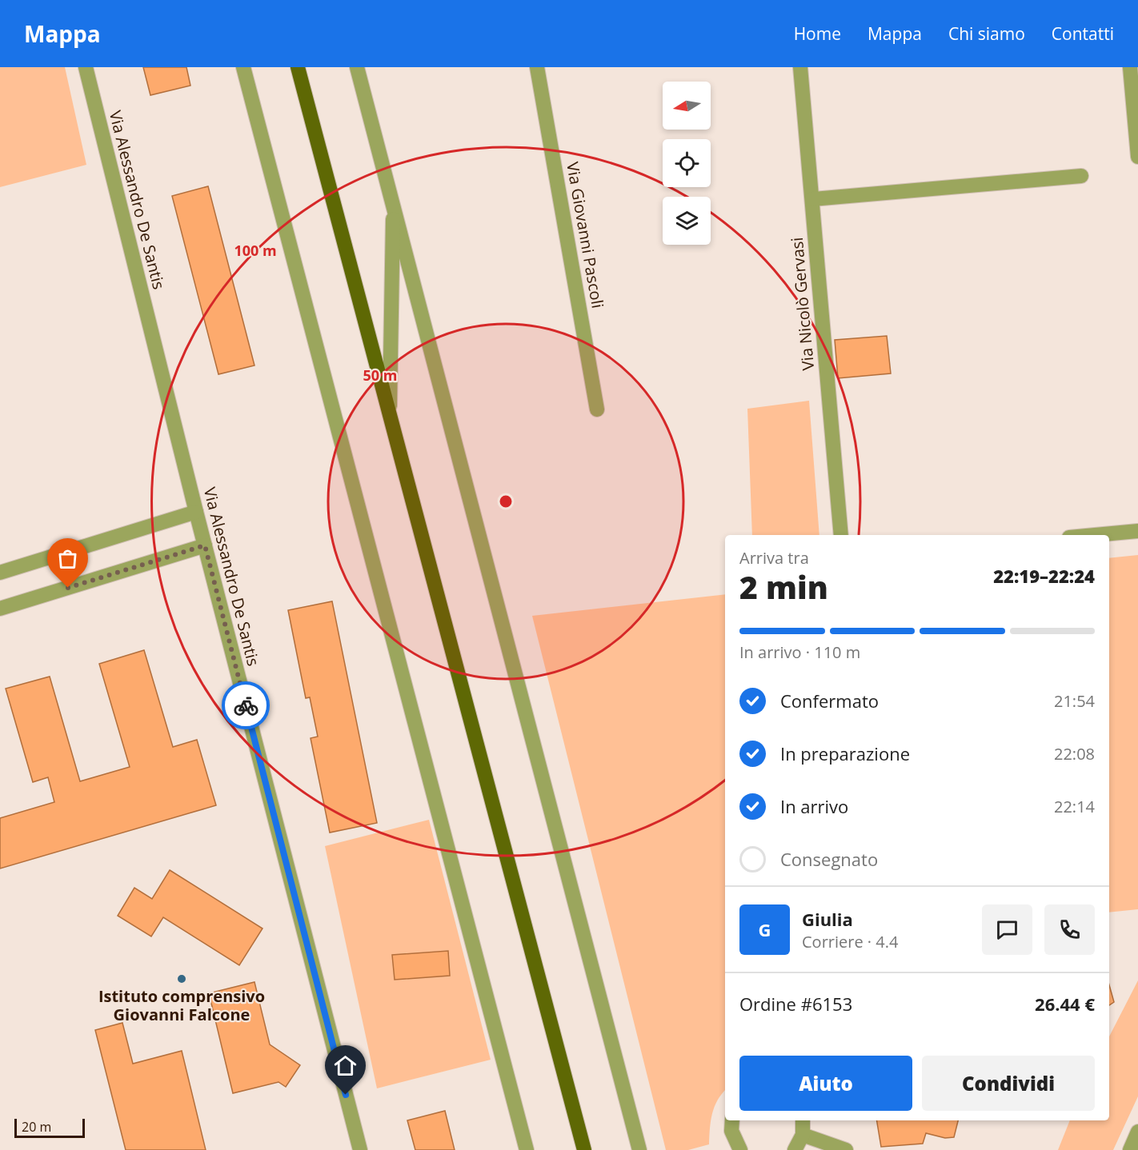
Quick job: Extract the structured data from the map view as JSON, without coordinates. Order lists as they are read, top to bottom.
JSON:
{
  "streets": {
    "street": ["Via Alessandro De Santis", "Via Giovanni Pascoli", "Via Nicolò Gervasi"]
  },
  "places": ["Istituto comprensivo Giovanni Falcone"],
  "scale_bar": "20 m",
  "north": "left",
  "page": {
    "header": "Mappa",
    "nav": [
      "Home",
      "Mappa",
      "Chi siamo",
      "Contatti"
    ],
    "heading": ["2 min", "Arriva tra", "22:19–22:24"],
    "panel": [
      "Giulia",
      "Corriere · 4.4",
      "Ordine #6153",
      "26.44 €"
    ],
    "bar": "In arrivo · 110 m",
    "list": [
      ["Confermato", "21:54"],
      ["In preparazione", "22:08"],
      ["In arrivo", "22:14"],
      "Consegnato"
    ],
    "round": "G",
    "buttons": ["Aiuto", "Condividi"],
    "scale": "20 m"
  },
  "rings": ["100 m", "50 m"]
}
